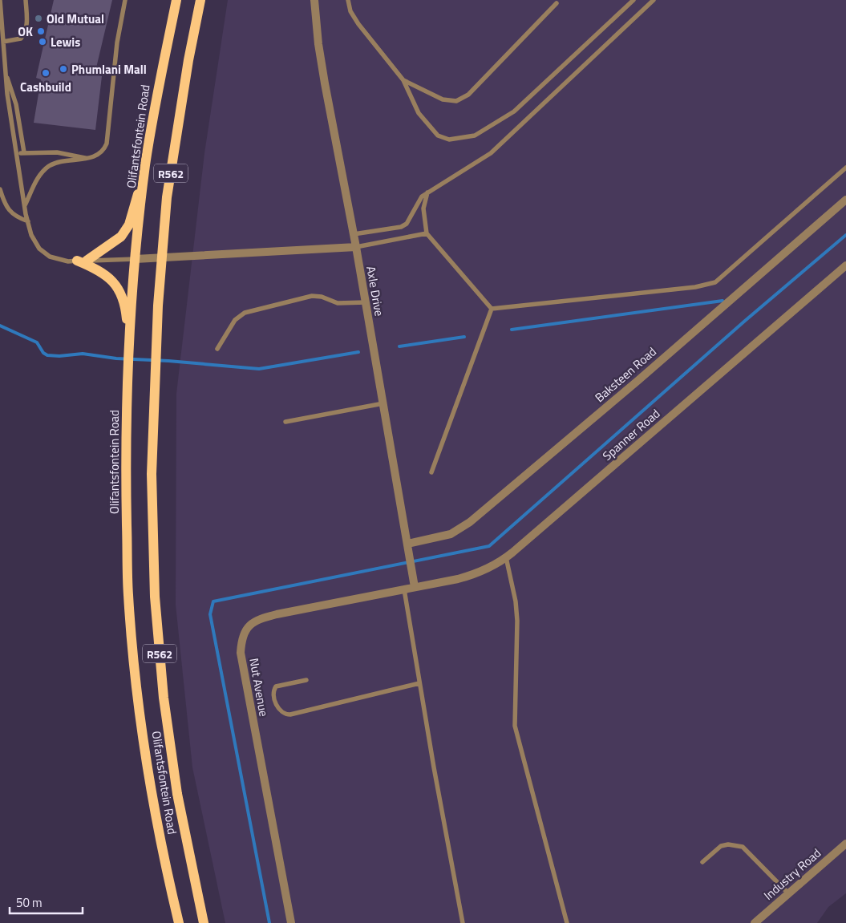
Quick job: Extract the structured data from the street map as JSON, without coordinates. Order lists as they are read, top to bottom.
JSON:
{
  "streets": {
    "main road": ["Olifantsfontein Road", "R562"],
    "street": [
      "Axle Drive",
      "Baksteen Road",
      "Spanner Road",
      "Nut Avenue",
      "Industry Road"
    ]
  },
  "crossings": [
    ["Axle Drive", "Baksteen Road"],
    ["Axle Drive", "Spanner Road"],
    ["Axle Drive", "Nut Avenue"],
    ["Spanner Road", "Nut Avenue"]
  ],
  "places": [
    "Old Mutual",
    "OK",
    "Lewis",
    "Phumlani Mall",
    "Cashbuild"
  ],
  "scale_bar": "50 m"
}
